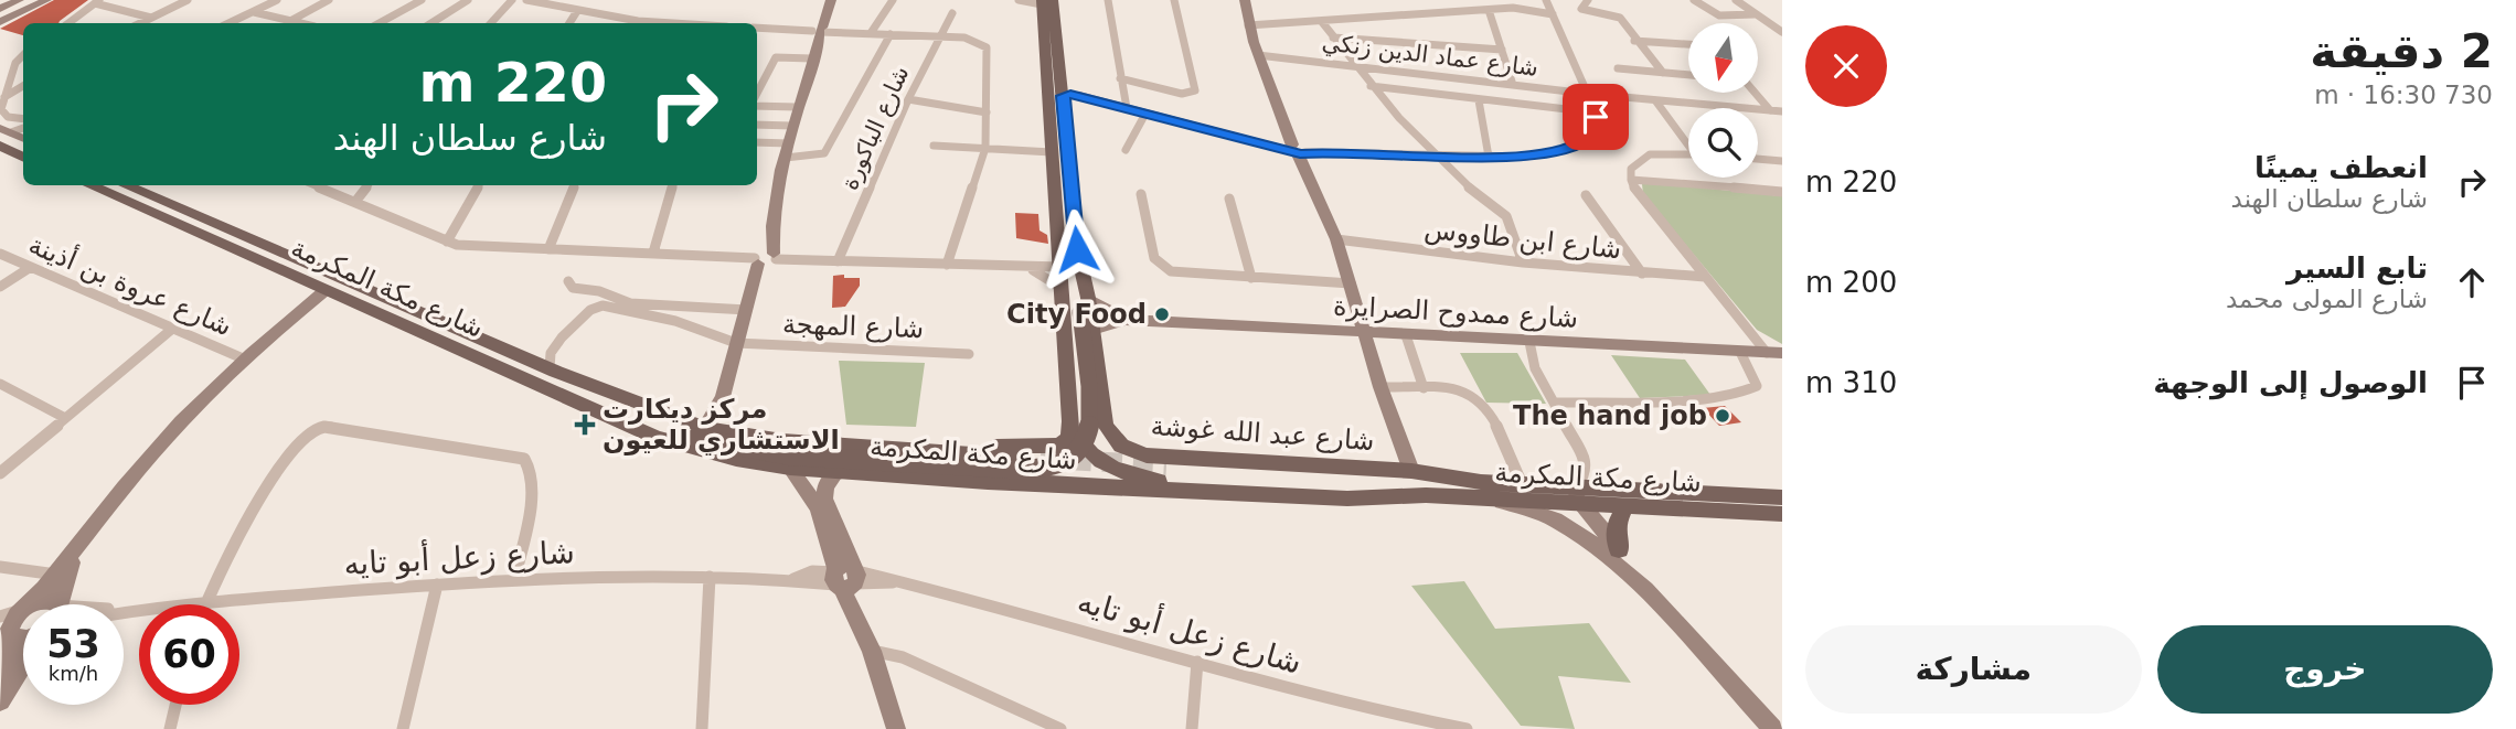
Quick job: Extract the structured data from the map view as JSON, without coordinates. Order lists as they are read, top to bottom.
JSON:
{
  "streets": {
    "main road": ["شارع مكة المكرمة", "شارع عبد الله غوشة"],
    "street": [
      "شارع عماد الدين زنكي",
      "شارع الباكورة",
      "شارع ابن طاووس",
      "شارع عروة بن أذينة",
      "شارع ممدوح الصرايرة",
      "شارع المهجة",
      "شارع زعل أبو تايه"
    ]
  },
  "crossings": [
    ["شارع مكة المكرمة", "شارع المهجة"],
    ["شارع مكة المكرمة", "شارع عبد الله غوشة"],
    ["شارع ممدوح الصرايرة", "شارع عبد الله غوشة"]
  ],
  "places": {
    "other": ["City Food", "The hand job"],
    "health": ["مركز ديكارت الاستشاري للعيون"]
  },
  "north": "bottom",
  "page": {
    "heading": ["2 دقيقة", "730 m · 16:30"],
    "turn": ["220 m", "شارع سلطان الهند"],
    "list": [
      {
        "name": "انعطف يمينًا",
        "note": "شارع سلطان الهند",
        "value": "220 m"
      },
      {
        "name": "تابع السير",
        "note": "شارع المولى محمد",
        "value": "200 m"
      },
      {
        "name": "الوصول إلى الوجهة",
        "value": "310 m"
      }
    ],
    "speed": "53 km/h",
    "limit": "60",
    "buttons": ["خروج", "مشاركة"]
  }
}
